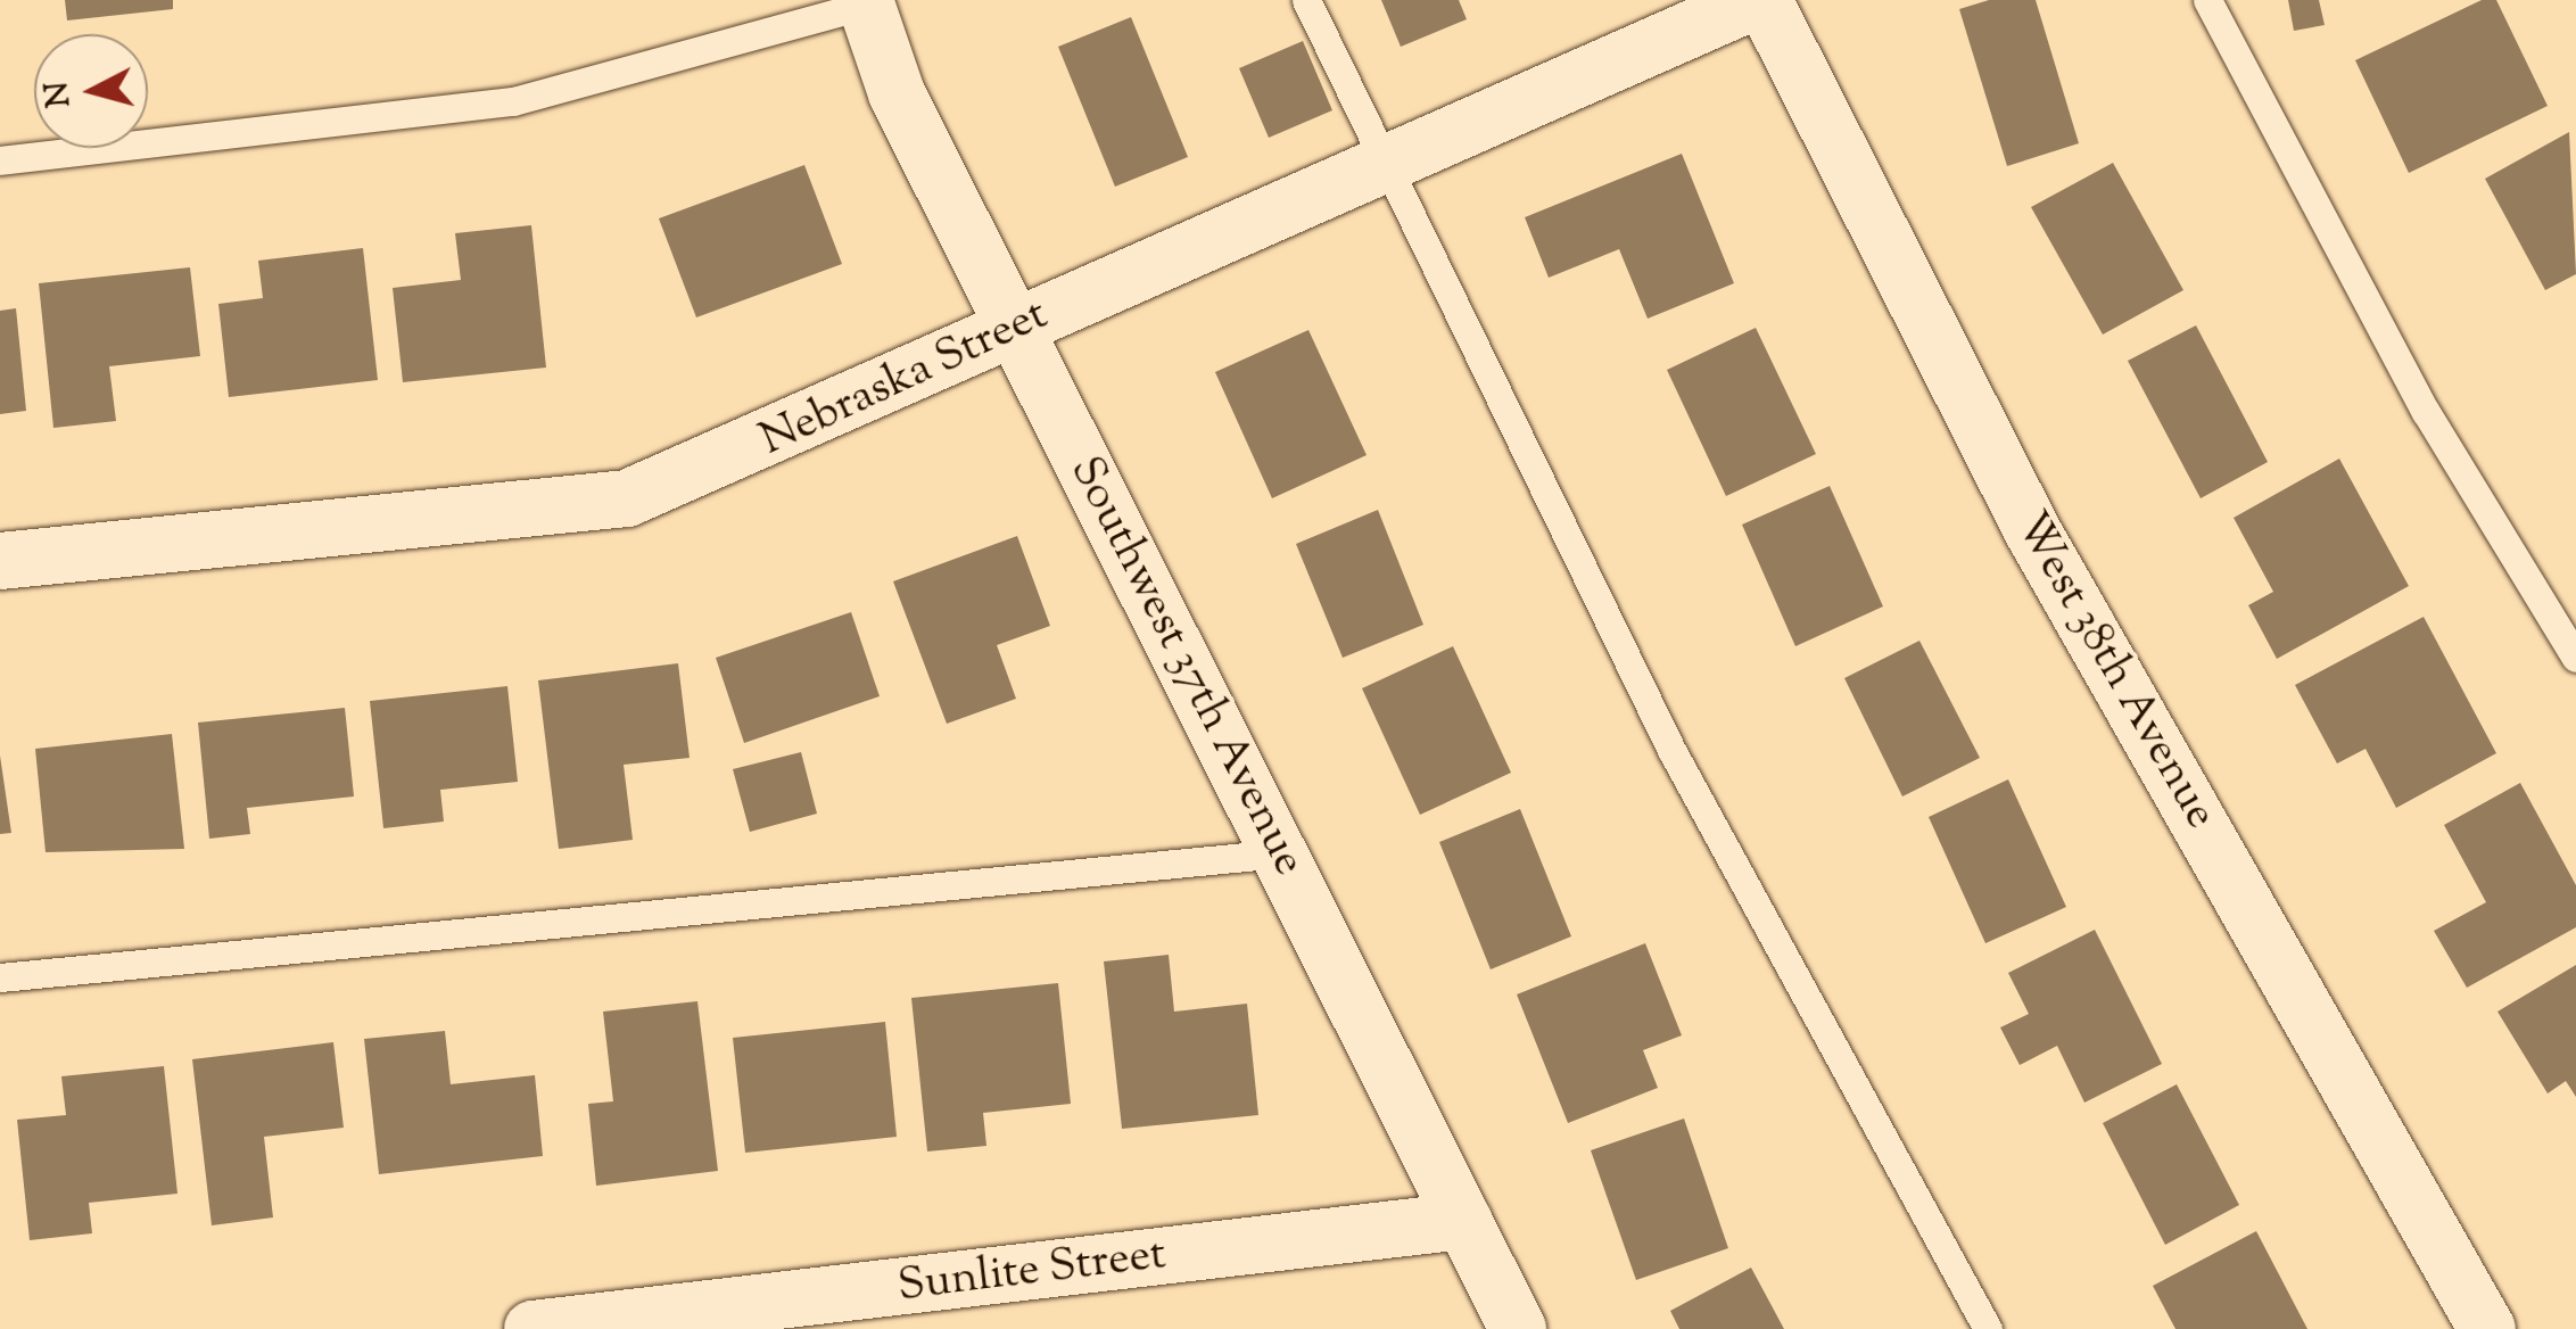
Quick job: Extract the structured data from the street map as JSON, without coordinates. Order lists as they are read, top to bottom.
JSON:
{
  "streets": {
    "street": [
      "Nebraska Street",
      "Southwest 37th Avenue",
      "West 38th Avenue",
      "Sunlite Street"
    ]
  },
  "crossings": [
    ["Nebraska Street", "Southwest 37th Avenue"],
    ["Nebraska Street", "West 38th Avenue"],
    ["Southwest 37th Avenue", "Sunlite Street"]
  ],
  "north": "left"
}
